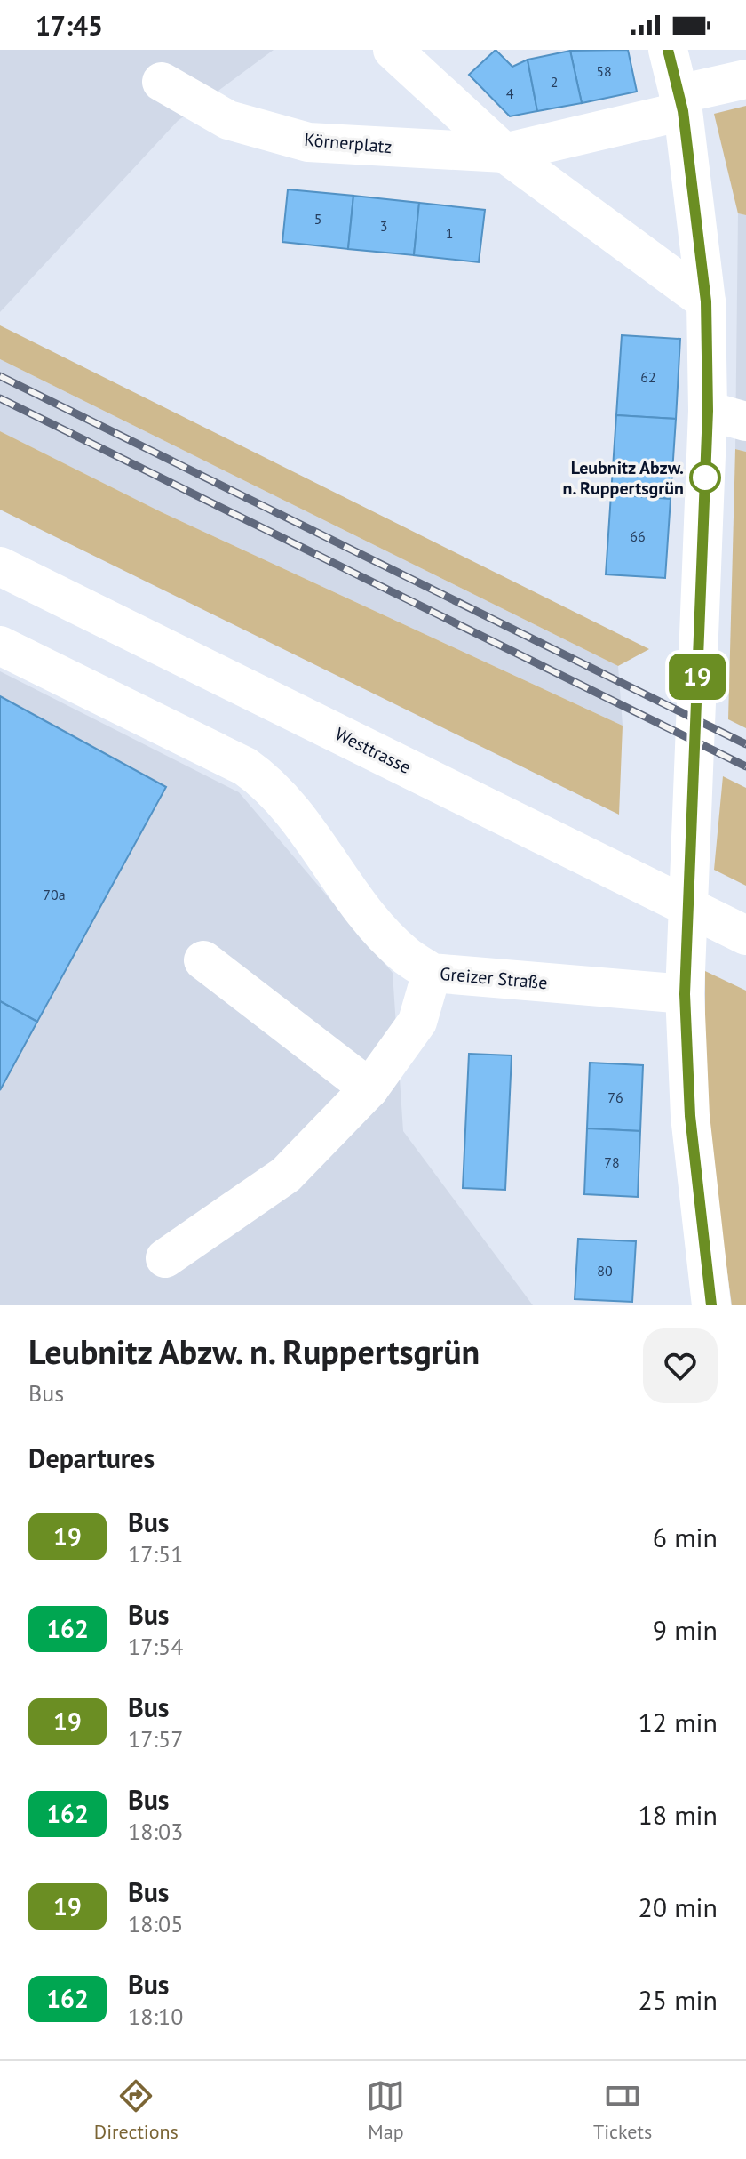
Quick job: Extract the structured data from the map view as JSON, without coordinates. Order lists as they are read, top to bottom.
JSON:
{
  "streets": {
    "main road": ["Körnerplatz", "Westtrasse", "Greizer Straße"]
  },
  "places": ["Leubnitz Abzw. n. Ruppertsgrün"],
  "lines": ["bus line 19"],
  "house_numbers": [
    "58",
    "2",
    "4",
    "5",
    "3",
    "1",
    "62",
    "66",
    "70a",
    "76",
    "78",
    "80"
  ],
  "page": {
    "status": "17:45",
    "on_map": "19",
    "heading": [
      ["Leubnitz Abzw. n. Ruppertsgrün", "Bus"],
      "Departures"
    ],
    "list": [
      {
        "mark": "19",
        "name": "Bus",
        "note": "17:51",
        "value": "6 min"
      },
      {
        "mark": "162",
        "name": "Bus",
        "note": "17:54",
        "value": "9 min"
      },
      {
        "mark": "19",
        "name": "Bus",
        "note": "17:57",
        "value": "12 min"
      },
      {
        "mark": "162",
        "name": "Bus",
        "note": "18:03",
        "value": "18 min"
      },
      {
        "mark": "19",
        "name": "Bus",
        "note": "18:05",
        "value": "20 min"
      },
      {
        "mark": "162",
        "name": "Bus",
        "note": "18:10",
        "value": "25 min"
      }
    ],
    "tabs": ["Directions", "Map", "Tickets"]
  }
}
